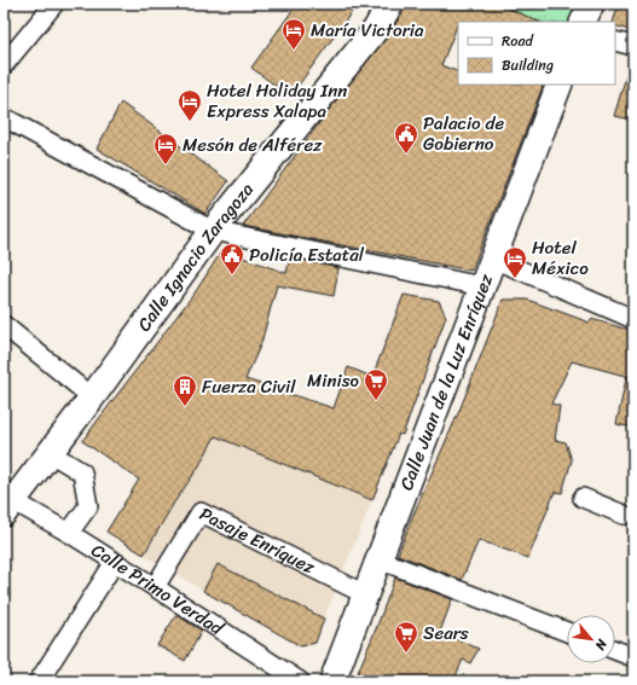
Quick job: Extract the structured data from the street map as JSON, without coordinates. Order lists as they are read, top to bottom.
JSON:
{
  "streets": {
    "main road": ["Calle Ignacio Zaragoza", "Calle Juan de la Luz Enríquez"],
    "street": ["Pasaje Enríquez", "Calle Primo Verdad"]
  },
  "crossings": [
    ["Calle Ignacio Zaragoza", "Calle Primo Verdad"],
    ["Calle Juan de la Luz Enríquez", "Pasaje Enríquez"],
    ["Pasaje Enríquez", "Calle Primo Verdad"]
  ],
  "places": {
    "hotel": [
      "María Victoria",
      "Hotel Holiday Inn Express Xalapa",
      "Mesón de Alférez",
      "Hotel México"
    ],
    "public building": ["Palacio de Gobierno", "Policía Estatal"],
    "supermarket": ["Miniso", "Sears"],
    "building": ["Fuerza Civil"]
  },
  "legend": ["Road", "Building"],
  "north": "bottom right"
}
